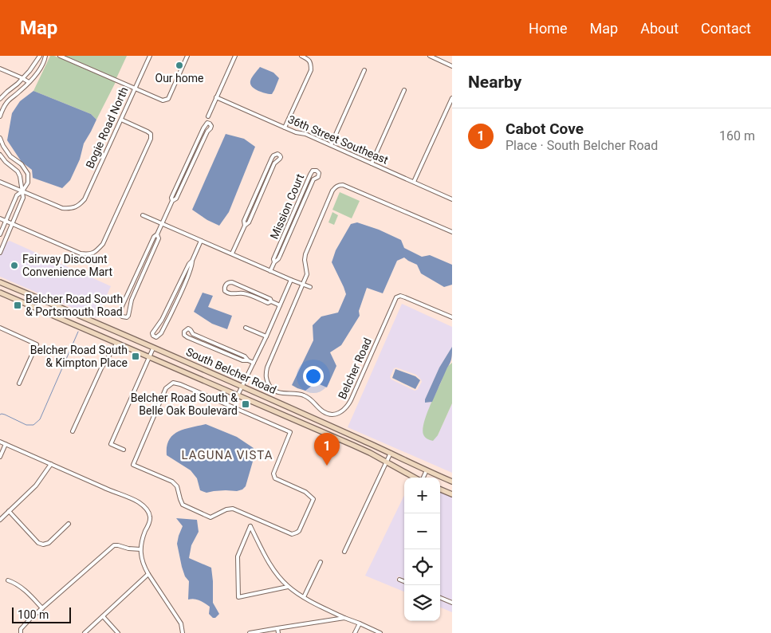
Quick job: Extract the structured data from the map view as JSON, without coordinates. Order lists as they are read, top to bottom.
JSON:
{
  "streets": {
    "main road": ["South Belcher Road"],
    "street": [
      "Bogie Road North",
      "36th Street Southeast",
      "Mission Court",
      "Belcher Road"
    ]
  },
  "districts": ["LAGUNA VISTA"],
  "places": {
    "other": ["Our home", "Fairway Discount Convenience Mart"],
    "transit": ["Belcher Road South & Portsmouth Road", "Belcher Road South & Kimpton Place", "Belcher Road South & Belle Oak Boulevard"]
  },
  "scale_bar": "100 m",
  "page": {
    "header": "Map",
    "nav": [
      "Home",
      "Map",
      "About",
      "Contact"
    ],
    "heading": "Nearby",
    "list": [
      {
        "mark": "1",
        "name": "Cabot Cove",
        "note": "Place · South Belcher Road",
        "value": "160 m"
      }
    ],
    "pins": "1",
    "map_buttons": ["+", "−"],
    "scale": "100 m"
  }
}
